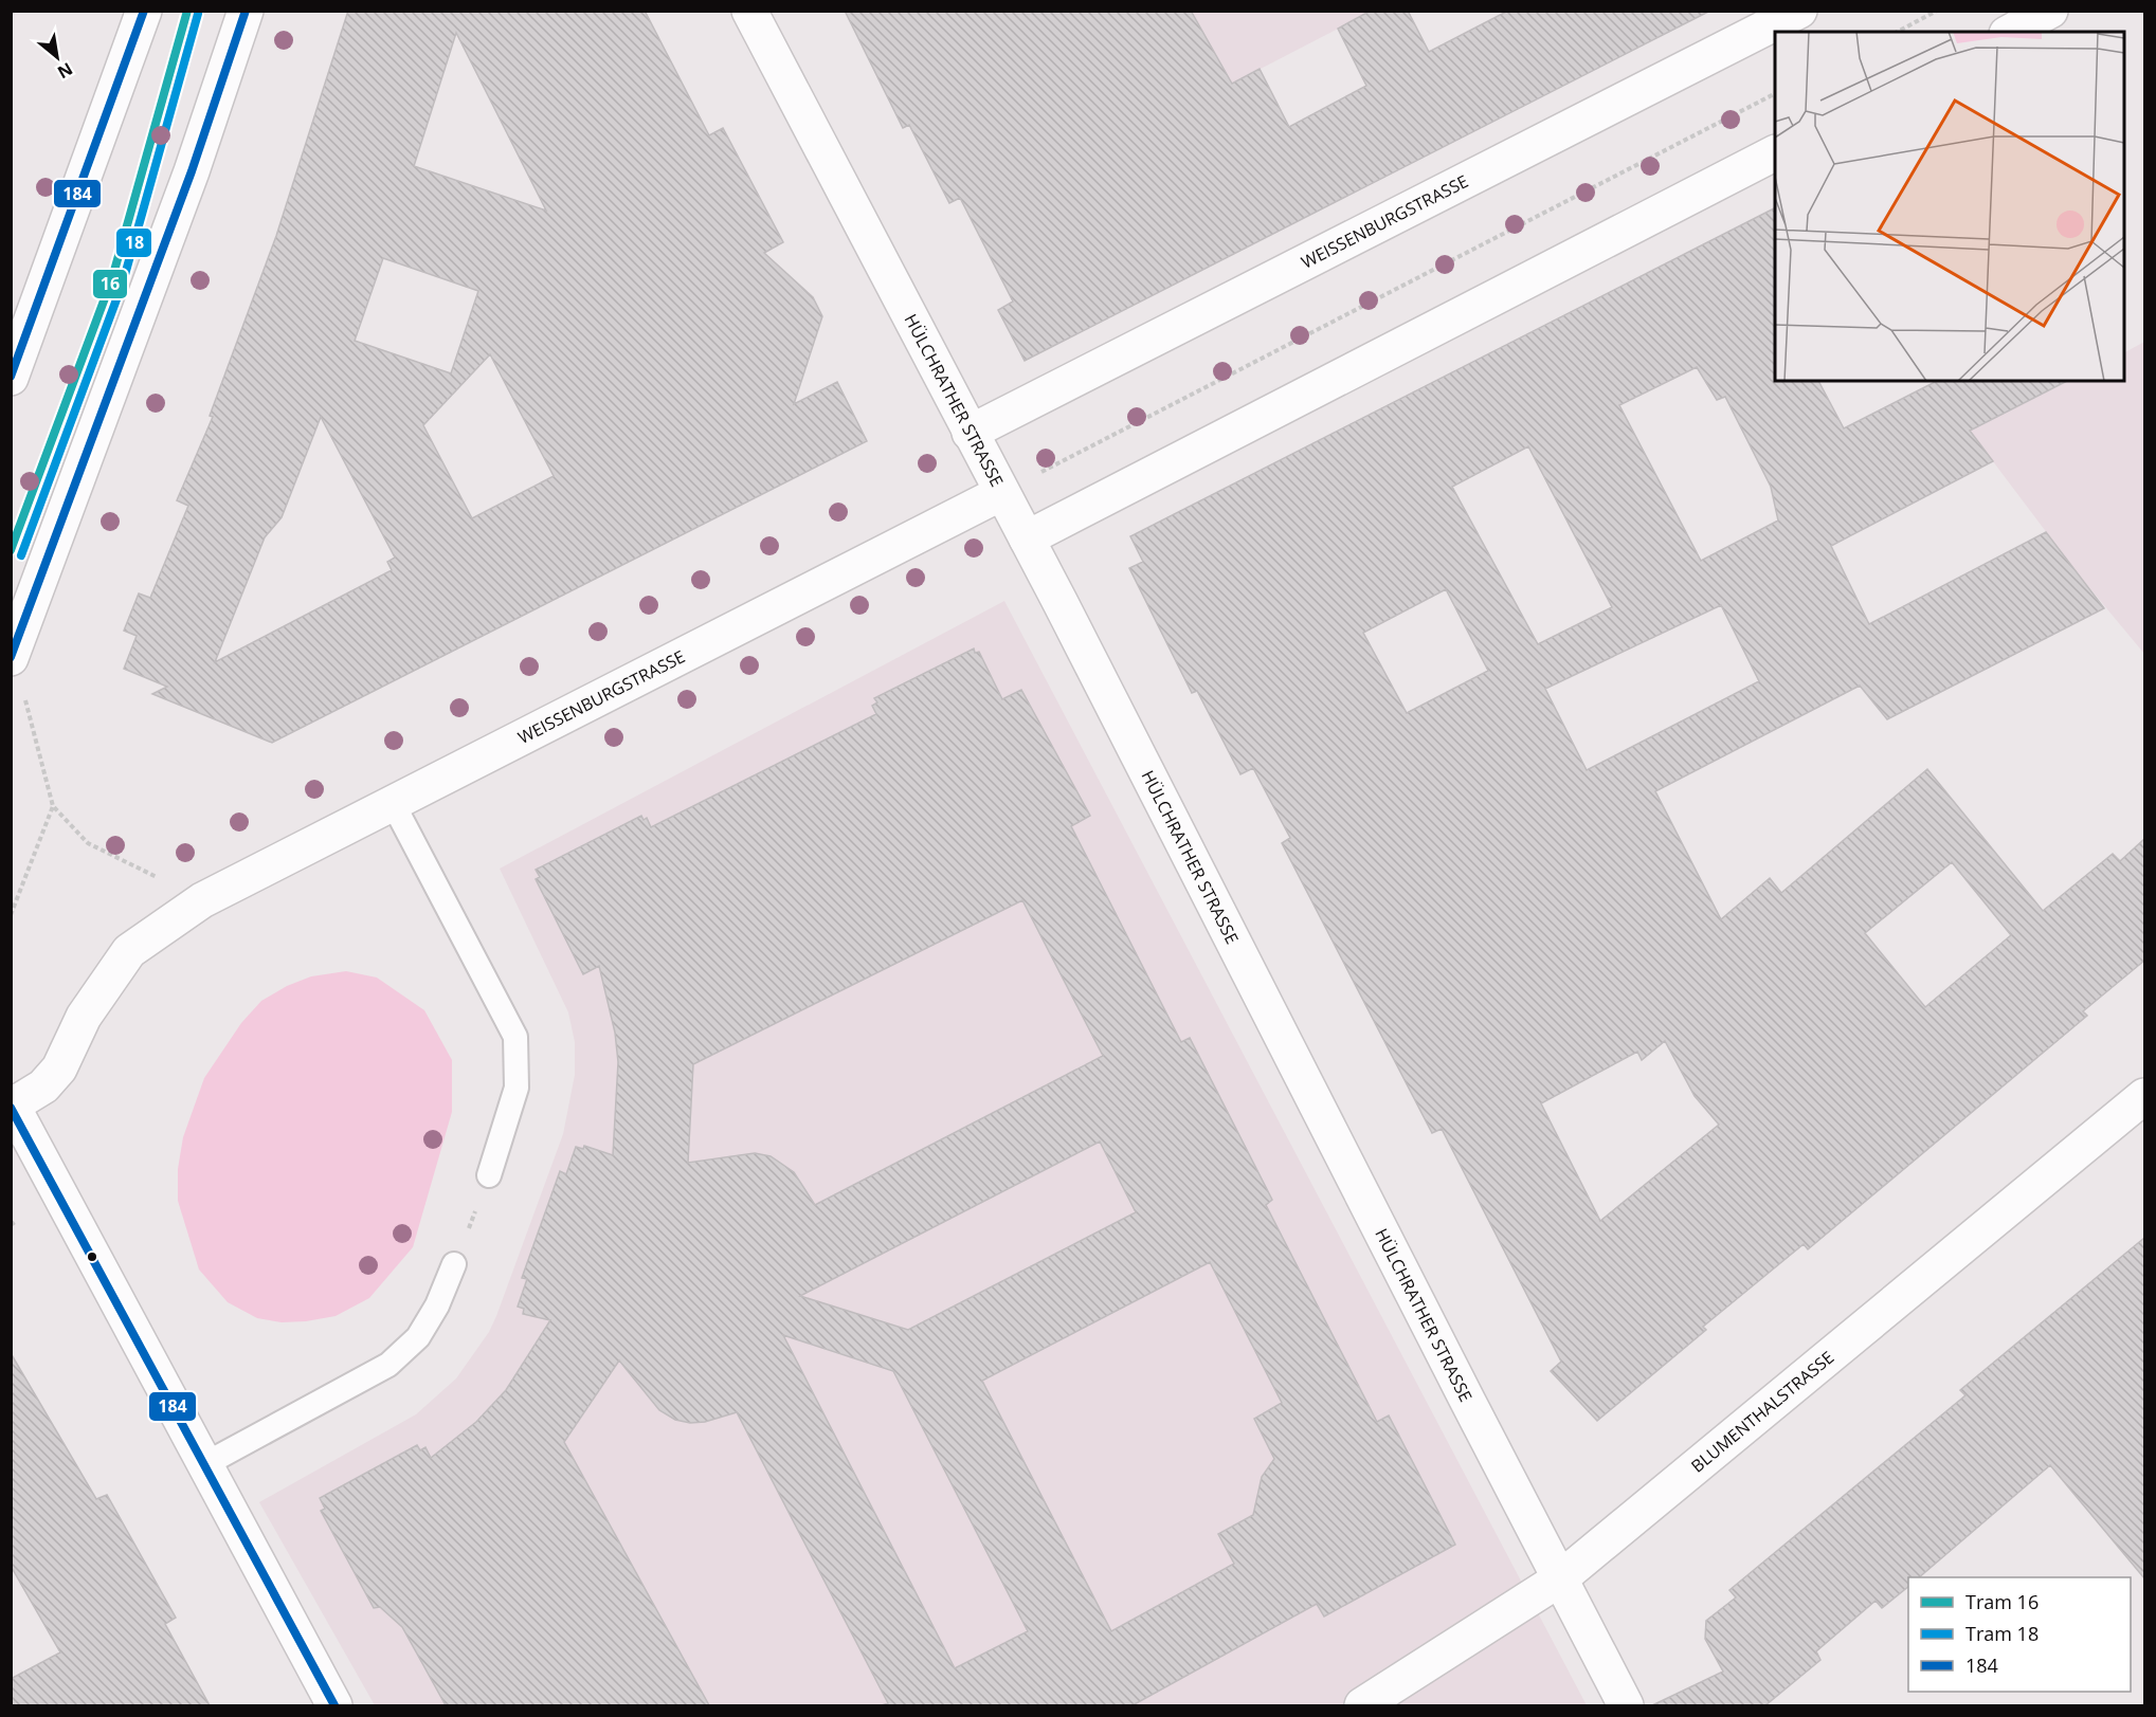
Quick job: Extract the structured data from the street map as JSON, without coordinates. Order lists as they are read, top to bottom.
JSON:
{
  "streets": {
    "street": ["WEISSENBURGSTRASSE", "HÜLCHRATHER STRASSE", "BLUMENTHALSTRASSE"]
  },
  "crossings": [
    ["WEISSENBURGSTRASSE", "HÜLCHRATHER STRASSE"],
    ["HÜLCHRATHER STRASSE", "BLUMENTHALSTRASSE"]
  ],
  "lines": ["tram line 16", "transit line 184", "tram line 18"],
  "legend": ["Tram 16", "Tram 18", "184"],
  "north": "bottom right"
}
